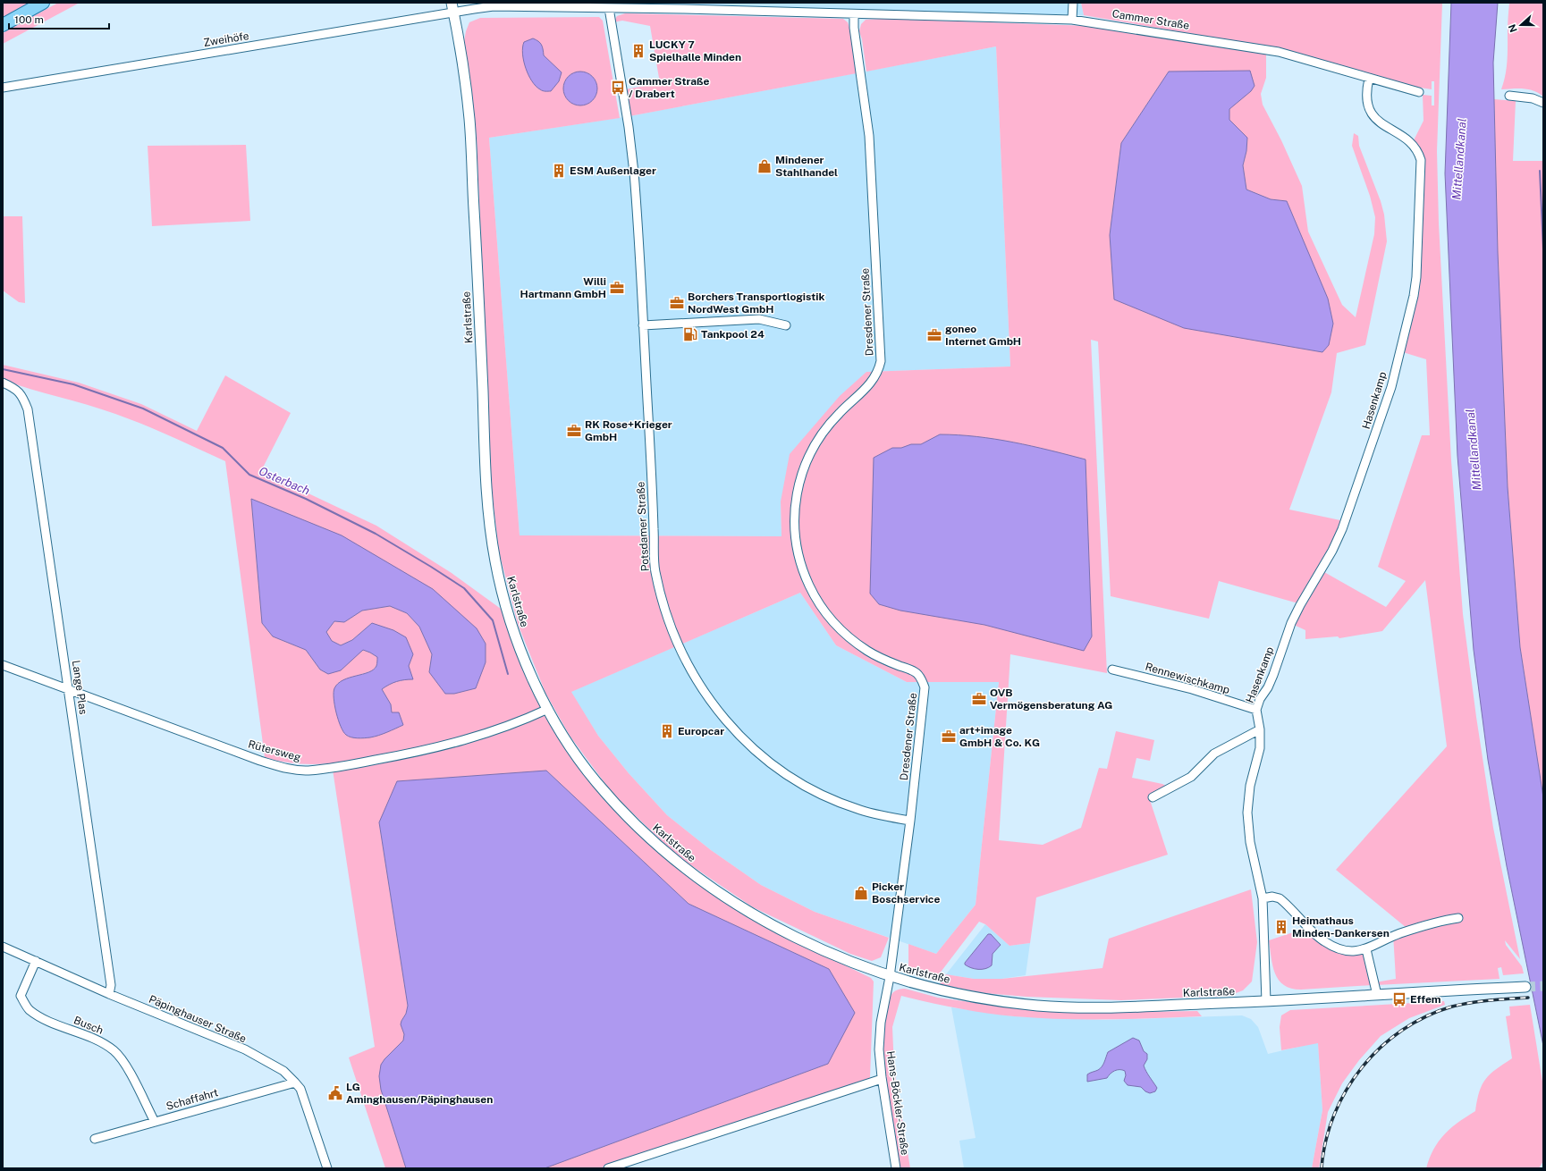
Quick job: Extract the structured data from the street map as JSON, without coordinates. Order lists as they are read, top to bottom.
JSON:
{
  "streets": {
    "street": [
      "Cammer Straße",
      "Zweihöfe",
      "Dresdener Straße",
      "Karlstraße",
      "Hasenkamp",
      "Potsdamer Straße",
      "Rennewischkamp",
      "Lange Plas",
      "Rütersweg",
      "Päpinghauser Straße",
      "Busch",
      "Schaffahrt",
      "Hans-Böckler-Straße"
    ]
  },
  "crossings": [
    ["Cammer Straße", "Zweihöfe"],
    ["Cammer Straße", "Dresdener Straße"],
    ["Cammer Straße", "Karlstraße"],
    ["Cammer Straße", "Hasenkamp"],
    ["Cammer Straße", "Potsdamer Straße"],
    ["Zweihöfe", "Karlstraße"],
    ["Dresdener Straße", "Potsdamer Straße"],
    ["Karlstraße", "Hasenkamp"],
    ["Karlstraße", "Rütersweg"],
    ["Karlstraße", "Hans-Böckler-Straße"],
    ["Hasenkamp", "Rennewischkamp"],
    ["Lange Plas", "Rütersweg"],
    ["Lange Plas", "Päpinghauser Straße"],
    ["Päpinghauser Straße", "Busch"],
    ["Päpinghauser Straße", "Schaffahrt"],
    ["Busch", "Schaffahrt"]
  ],
  "water": ["Mittellandkanal", "Osterbach"],
  "places": {
    "building": [
      "LUCKY 7 Spielhalle Minden",
      "ESM Außenlager",
      "Europcar",
      "Heimathaus Minden-Dankersen"
    ],
    "bus stop": ["Cammer Straße / Drabert", "Effem"],
    "shop": ["Mindener Stahlhandel", "Picker Boschservice"],
    "office": [
      "Willi Hartmann GmbH",
      "Borchers Transportlogistik NordWest GmbH",
      "goneo Internet GmbH",
      "RK Rose+Krieger GmbH",
      "OVB Vermögensberatung AG",
      "art+image GmbH & Co. KG"
    ],
    "fuel station": ["Tankpool 24"],
    "public building": ["LG Aminghausen/Päpinghausen"]
  },
  "scale_bar": "100 m",
  "north": "left"
}
